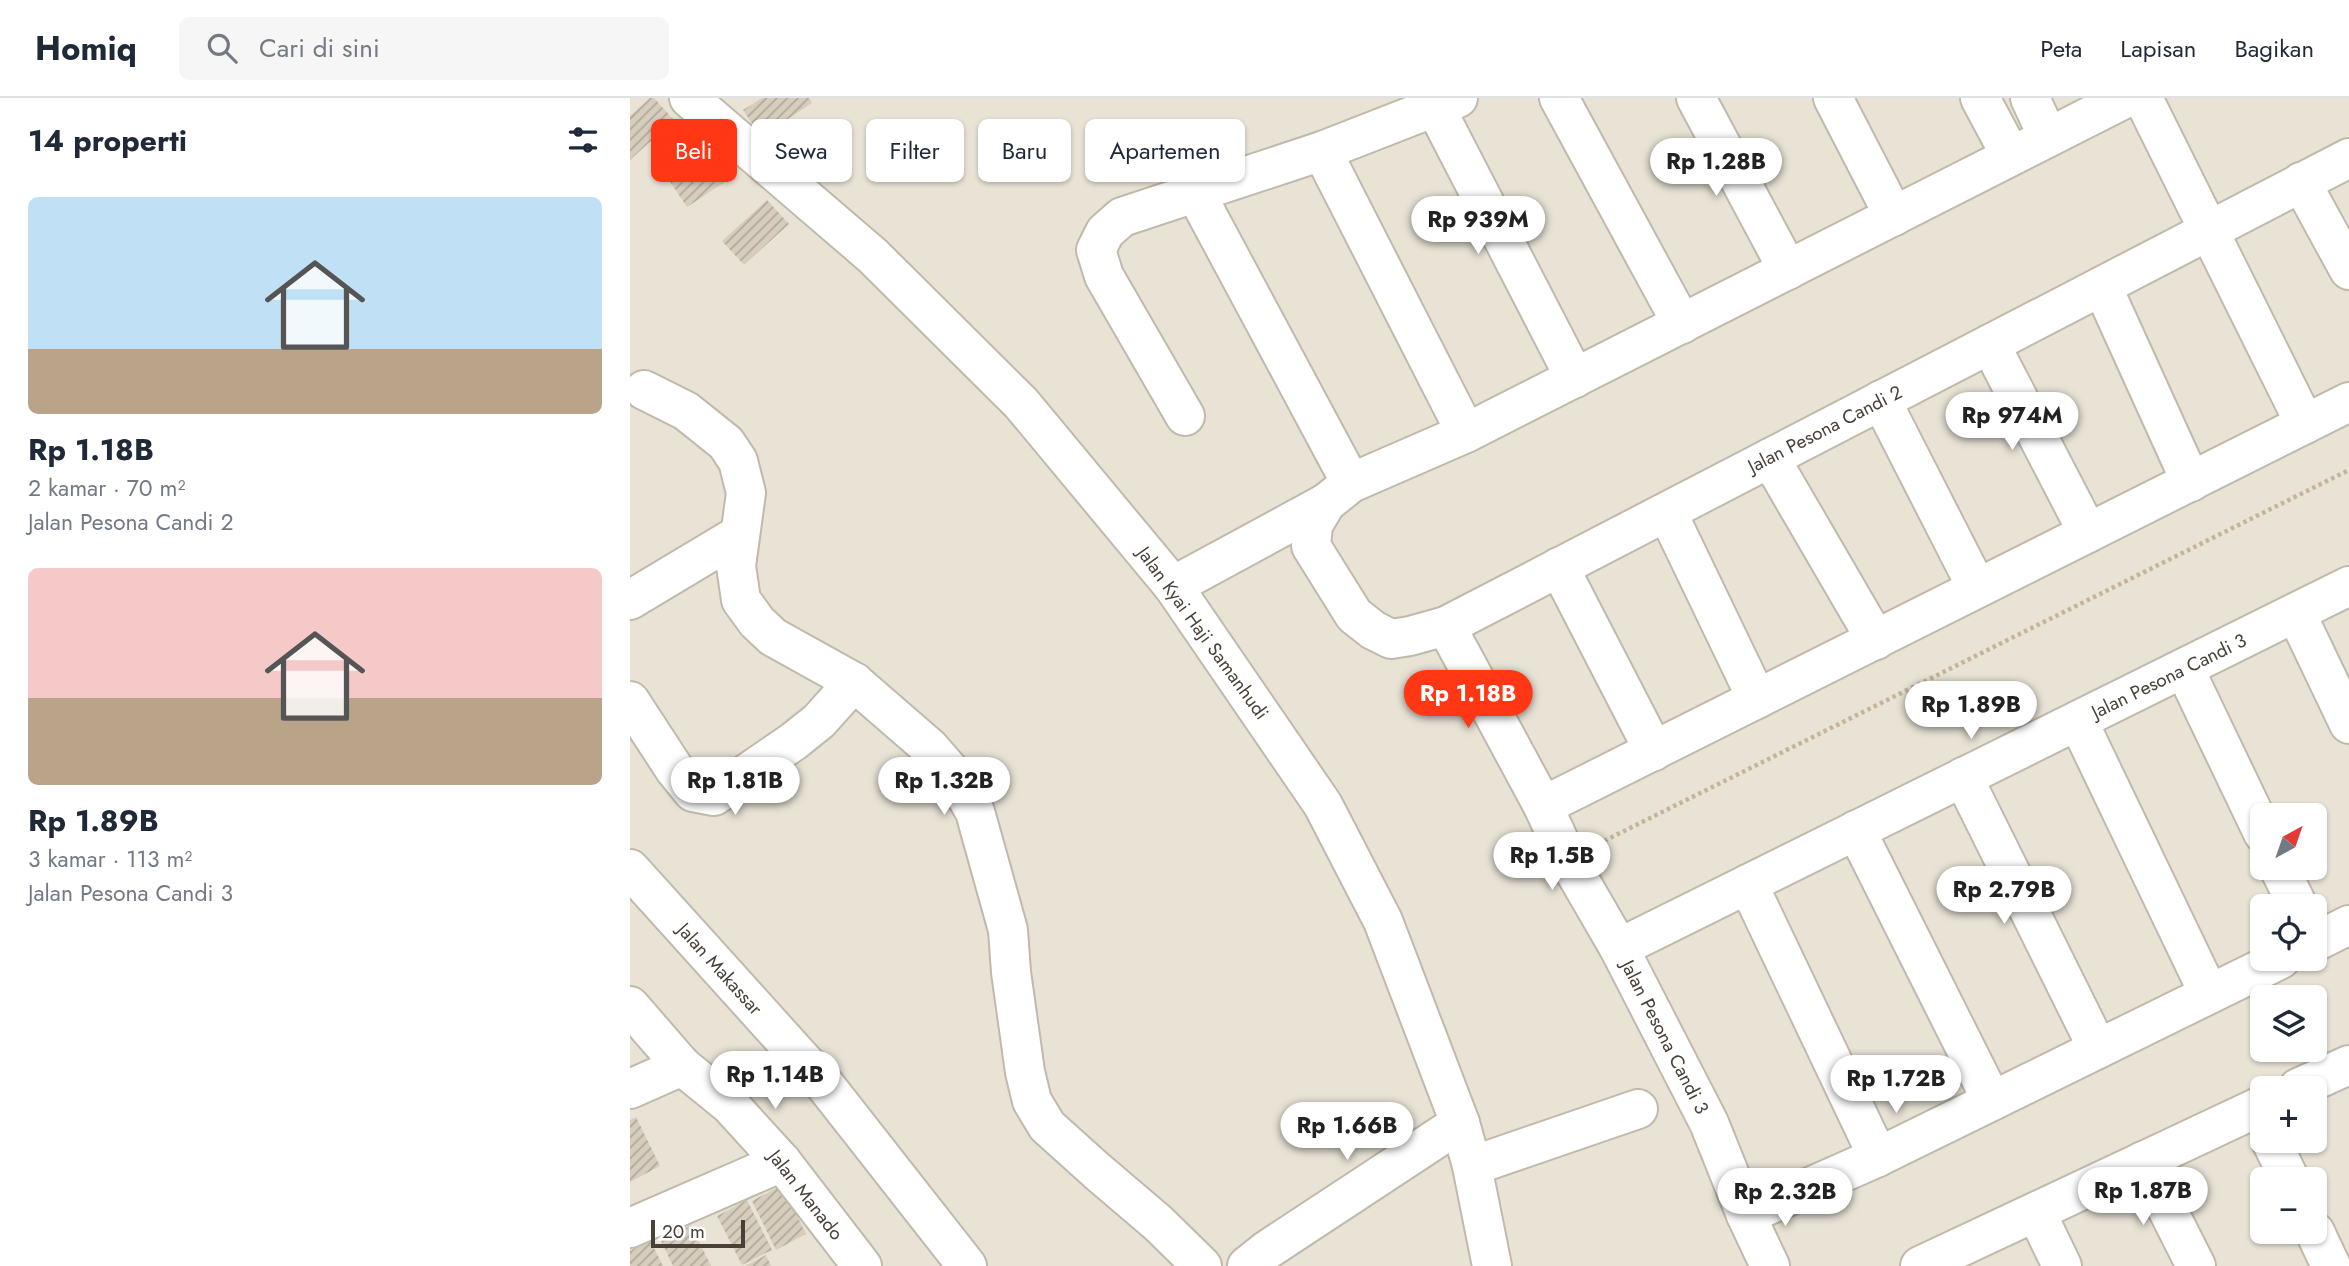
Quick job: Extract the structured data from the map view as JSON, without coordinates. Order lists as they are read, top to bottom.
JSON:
{
  "streets": {
    "street": [
      "Jalan Pesona Candi 2",
      "Jalan Kyai Haji Samanhudi",
      "Jalan Pesona Candi 3",
      "Jalan Makassar",
      "Jalan Manado"
    ]
  },
  "scale_bar": "20 m",
  "north": "top right",
  "page": {
    "header": "Homiq",
    "search": "Cari di sini",
    "nav": ["Peta", "Lapisan", "Bagikan"],
    "heading": "14 properti",
    "chip": [
      "Beli",
      "Sewa",
      "Filter",
      "Baru",
      "Apartemen"
    ],
    "price": [
      "Rp 1.28B",
      "Rp 939M",
      "Rp 974M",
      "Rp 1.18B",
      "Rp 1.89B",
      "Rp 1.81B",
      "Rp 1.32B",
      "Rp 1.5B",
      "Rp 2.79B",
      "Rp 1.14B",
      "Rp 1.72B",
      "Rp 1.66B",
      "Rp 1.87B",
      "Rp 2.32B"
    ],
    "list": [
      {
        "name": "Rp 1.18B",
        "note": "2 kamar · 70 m² · Jalan Pesona Candi 2"
      },
      {
        "name": "Rp 1.89B",
        "note": "3 kamar · 113 m² · Jalan Pesona Candi 3"
      }
    ],
    "map_buttons": ["+", "−"],
    "scale": "20 m"
  }
}
